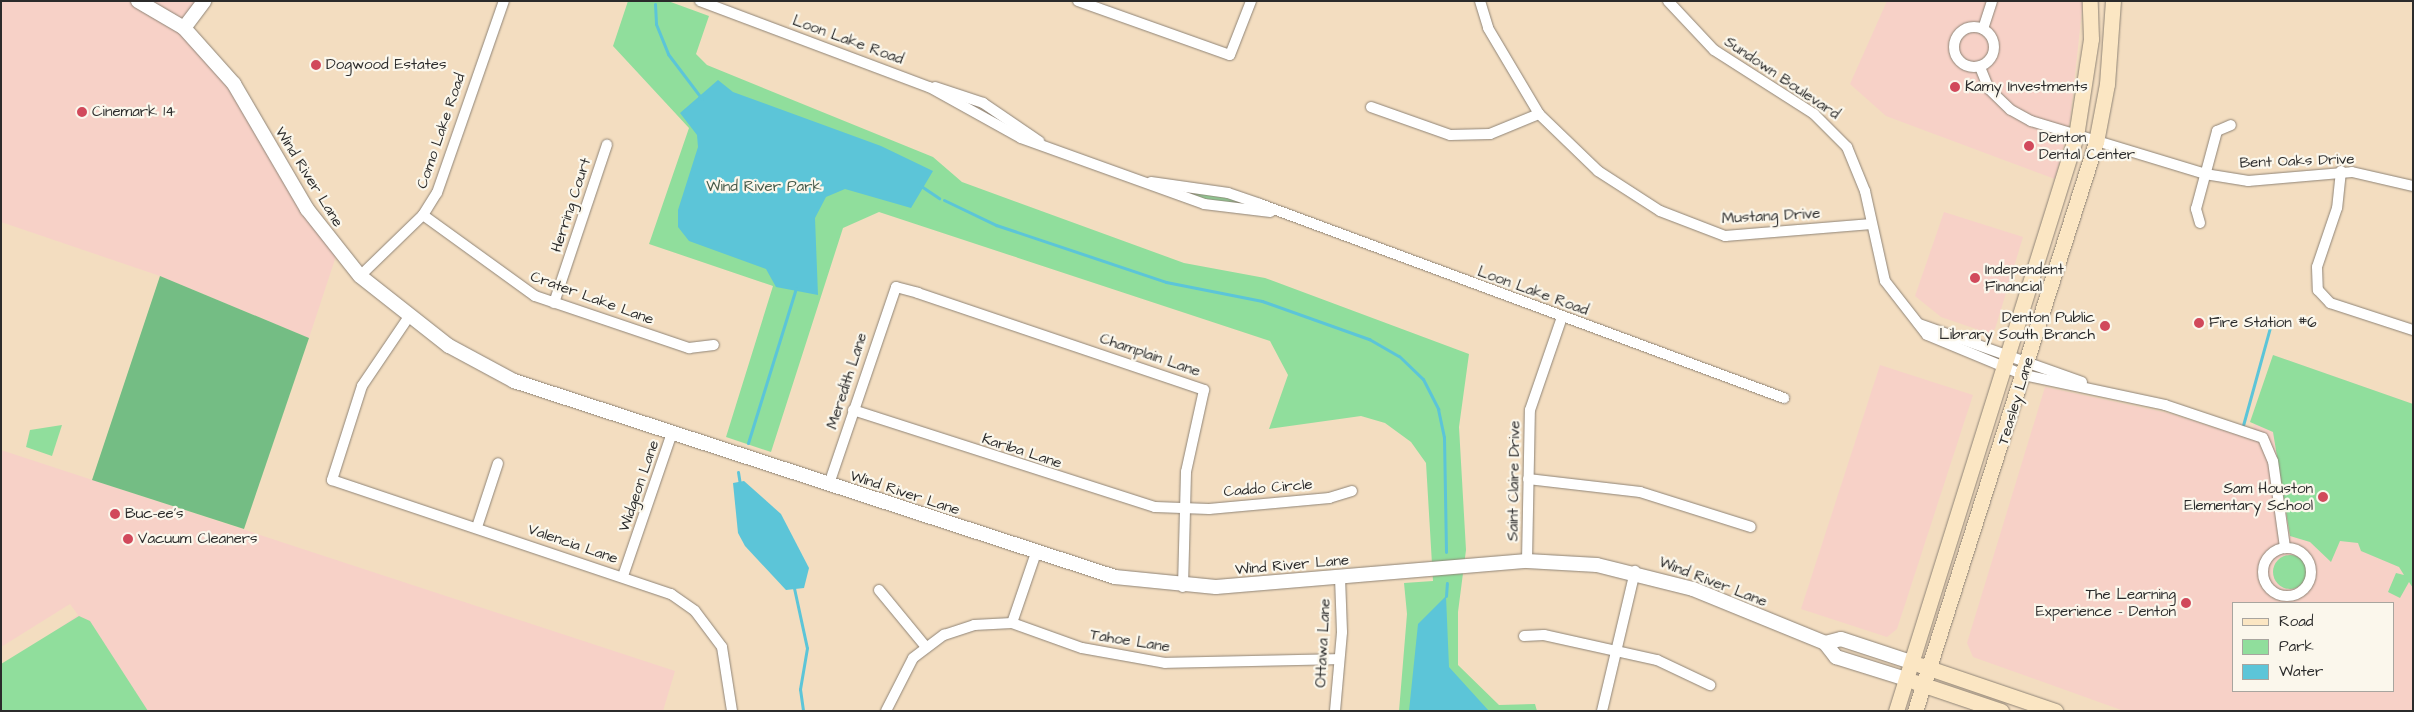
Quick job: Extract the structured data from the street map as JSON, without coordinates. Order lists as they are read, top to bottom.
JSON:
{
  "streets": {
    "main road": ["Teasley Lane"],
    "street": [
      "Loon Lake Road",
      "Sundown Boulevard",
      "Como Lake Road",
      "Bent Oaks Drive",
      "Wind River Lane",
      "Herring Court",
      "Mustang Drive",
      "Crater Lake Lane",
      "Champlain Lane",
      "Meredith Lane",
      "Kariba Lane",
      "Saint Claire Drive",
      "Widgeon Lane",
      "Caddo Circle",
      "Valencia Lane",
      "Tahoe Lane",
      "Ottawa Lane"
    ]
  },
  "crossings": [
    ["Loon Lake Road", "Saint Claire Drive"],
    ["Sundown Boulevard", "Mustang Drive"],
    ["Sundown Boulevard", "Teasley Lane"],
    ["Como Lake Road", "Wind River Lane"],
    ["Como Lake Road", "Crater Lake Lane"],
    ["Bent Oaks Drive", "Teasley Lane"],
    ["Wind River Lane", "Champlain Lane"],
    ["Wind River Lane", "Meredith Lane"],
    ["Wind River Lane", "Teasley Lane"],
    ["Wind River Lane", "Saint Claire Drive"],
    ["Wind River Lane", "Widgeon Lane"],
    ["Wind River Lane", "Valencia Lane"],
    ["Wind River Lane", "Ottawa Lane"],
    ["Herring Court", "Crater Lake Lane"],
    ["Champlain Lane", "Meredith Lane"],
    ["Champlain Lane", "Kariba Lane"],
    ["Champlain Lane", "Caddo Circle"],
    ["Meredith Lane", "Kariba Lane"],
    ["Kariba Lane", "Caddo Circle"],
    ["Widgeon Lane", "Valencia Lane"],
    ["Tahoe Lane", "Ottawa Lane"]
  ],
  "parks": ["Wind River Park"],
  "places": [
    "Dogwood Estates",
    "Kamy Investments",
    "Cinemark 14",
    "Denton Dental Center",
    "Independent Financial",
    "Fire Station #6",
    "Denton Public Library South Branch",
    "Sam Houston Elementary School",
    "Buc-ee's",
    "Vacuum Cleaners",
    "The Learning Experience - Denton"
  ],
  "legend": ["Road", "Park", "Water"]
}
